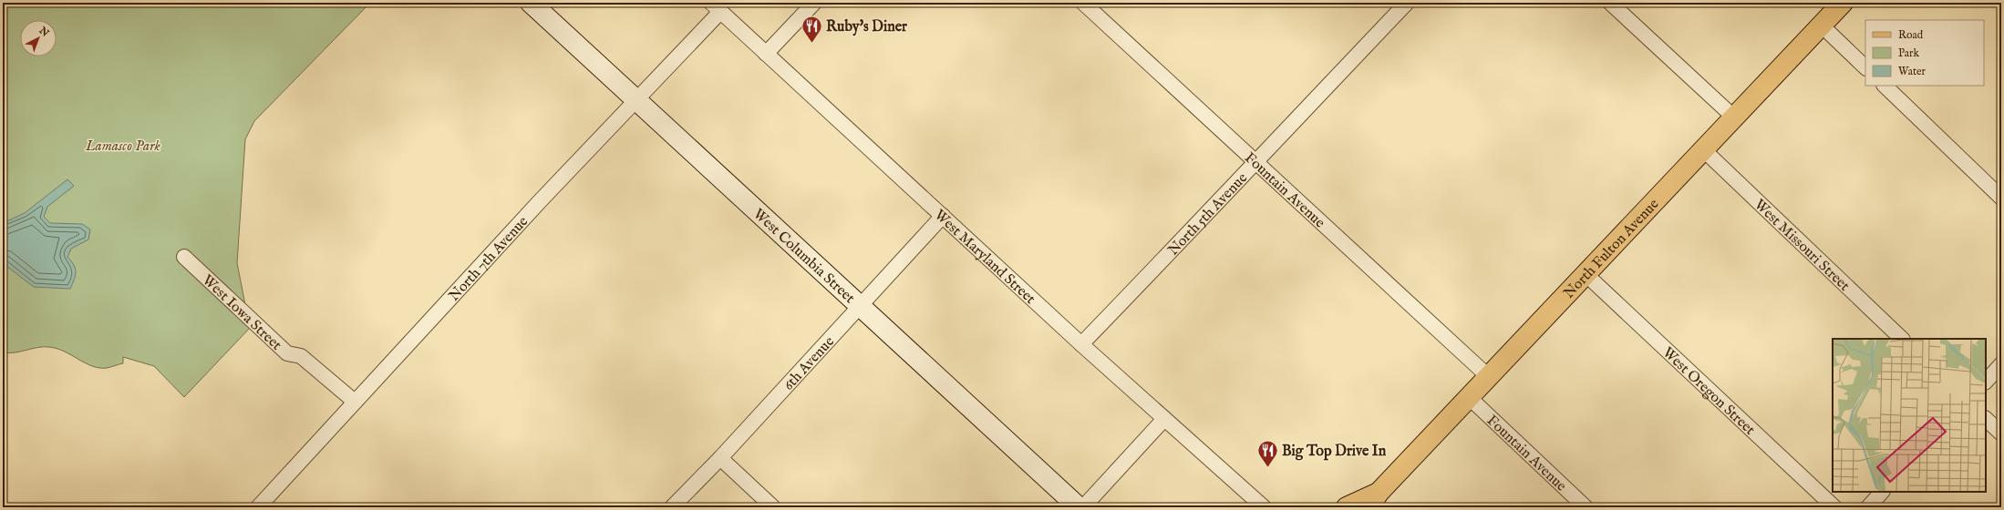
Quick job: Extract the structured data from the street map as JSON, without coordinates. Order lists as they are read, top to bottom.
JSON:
{
  "streets": {
    "main road": ["North Fulton Avenue", "West Columbia Street"],
    "street": [
      "Fountain Avenue",
      "North 5th Avenue",
      "West Missouri Street",
      "West Maryland Street",
      "North 7th Avenue",
      "West Iowa Street",
      "6th Avenue",
      "West Oregon Street"
    ]
  },
  "crossings": [
    ["Fountain Avenue", "North 5th Avenue"],
    ["Fountain Avenue", "North Fulton Avenue"],
    ["North 5th Avenue", "West Maryland Street"],
    ["West Missouri Street", "North Fulton Avenue"],
    ["North Fulton Avenue", "West Oregon Street"],
    ["West Columbia Street", "North 7th Avenue"],
    ["West Columbia Street", "6th Avenue"],
    ["West Maryland Street", "North 7th Avenue"],
    ["West Maryland Street", "6th Avenue"],
    ["North 7th Avenue", "West Iowa Street"]
  ],
  "parks": ["Lamasco Park"],
  "places": {
    "restaurant": ["Ruby's Diner", "Big Top Drive In"]
  },
  "legend": ["Road", "Park", "Water"],
  "north": "top right"
}
